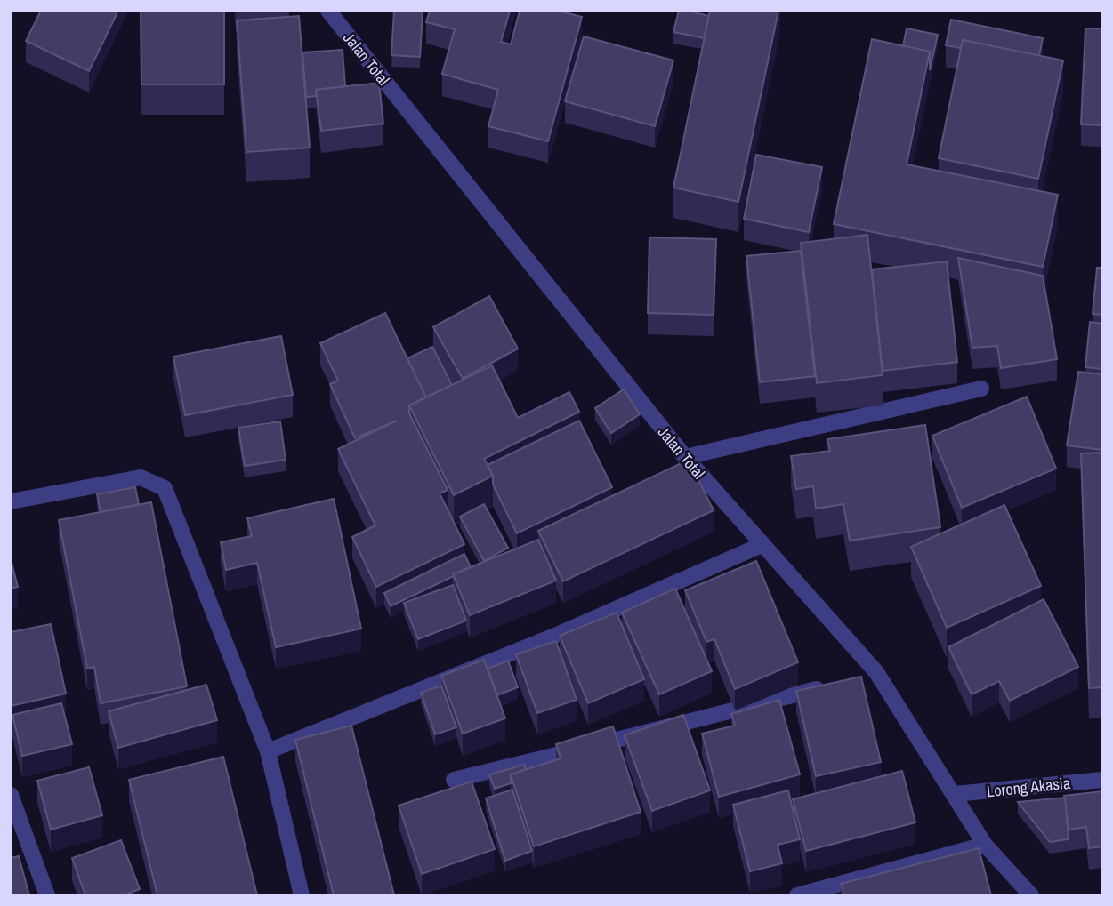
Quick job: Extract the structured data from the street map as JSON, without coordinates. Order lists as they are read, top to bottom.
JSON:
{
  "streets": {
    "street": ["Jalan Total", "Lorong Akasia"]
  },
  "crossings": [
    ["Jalan Total", "Lorong Akasia"]
  ]
}
